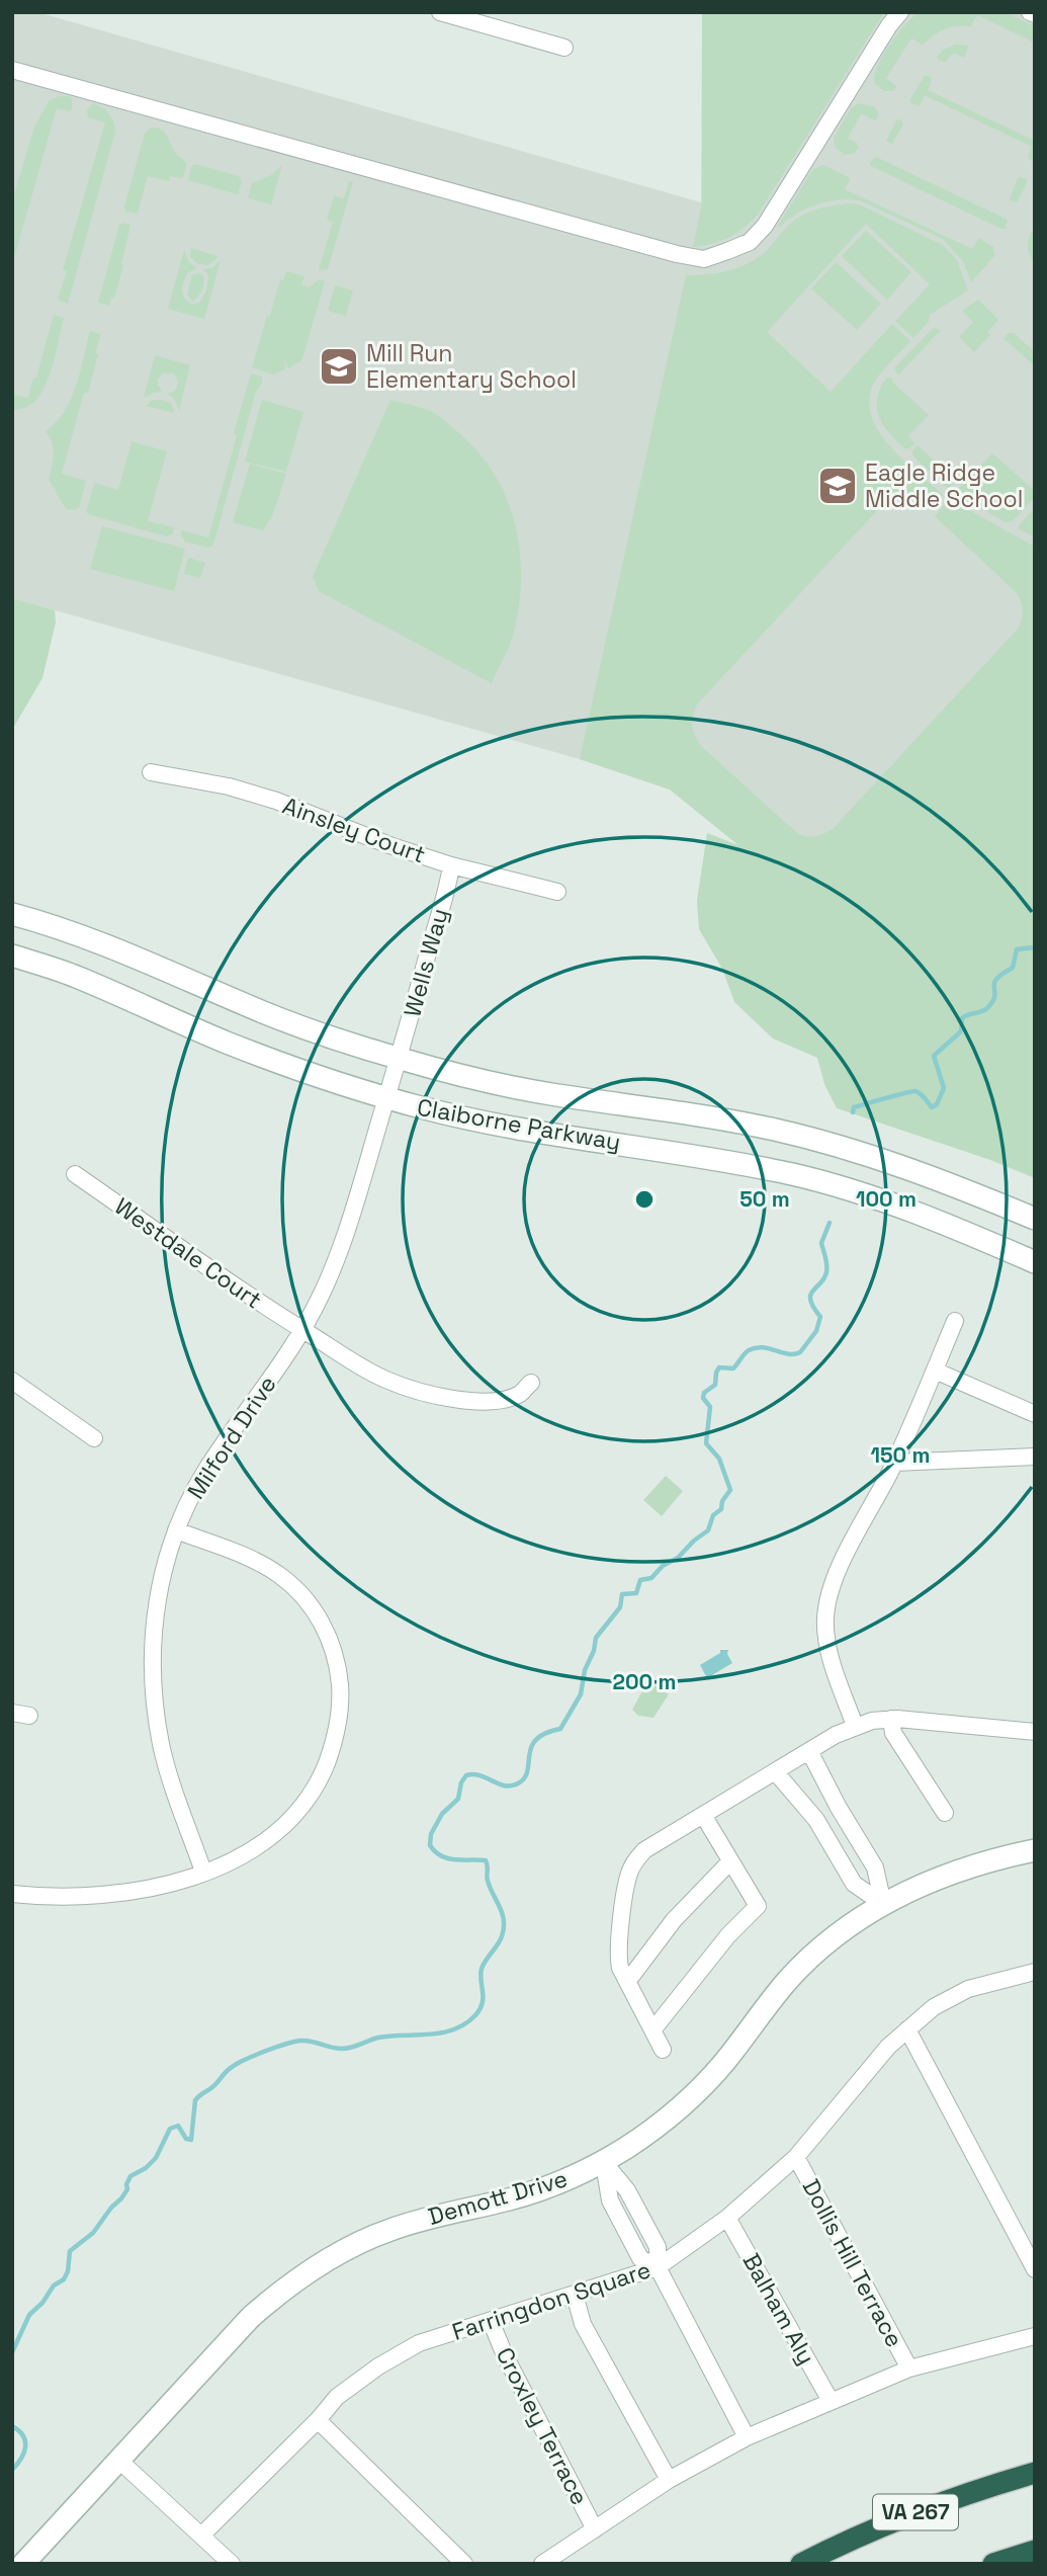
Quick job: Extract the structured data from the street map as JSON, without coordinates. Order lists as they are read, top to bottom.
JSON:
{
  "streets": {
    "highway": ["VA 267"],
    "main road": ["Claiborne Parkway", "Demott Drive"],
    "street": [
      "Ainsley Court",
      "Wells Way",
      "Westdale Court",
      "Milford Drive",
      "Dollis Hill Terrace",
      "Farringdon Square",
      "Balham Aly",
      "Croxley Terrace"
    ]
  },
  "crossings": [
    ["Ainsley Court", "Wells Way"],
    ["Wells Way", "Claiborne Parkway"],
    ["Wells Way", "Milford Drive"],
    ["Claiborne Parkway", "Milford Drive"],
    ["Westdale Court", "Milford Drive"],
    ["Dollis Hill Terrace", "Farringdon Square"],
    ["Farringdon Square", "Balham Aly"],
    ["Farringdon Square", "Croxley Terrace"]
  ],
  "places": {
    "school or university": ["Mill Run Elementary School", "Eagle Ridge Middle School"]
  },
  "rings": [
    "50 m",
    "100 m",
    "150 m",
    "200 m"
  ]
}
